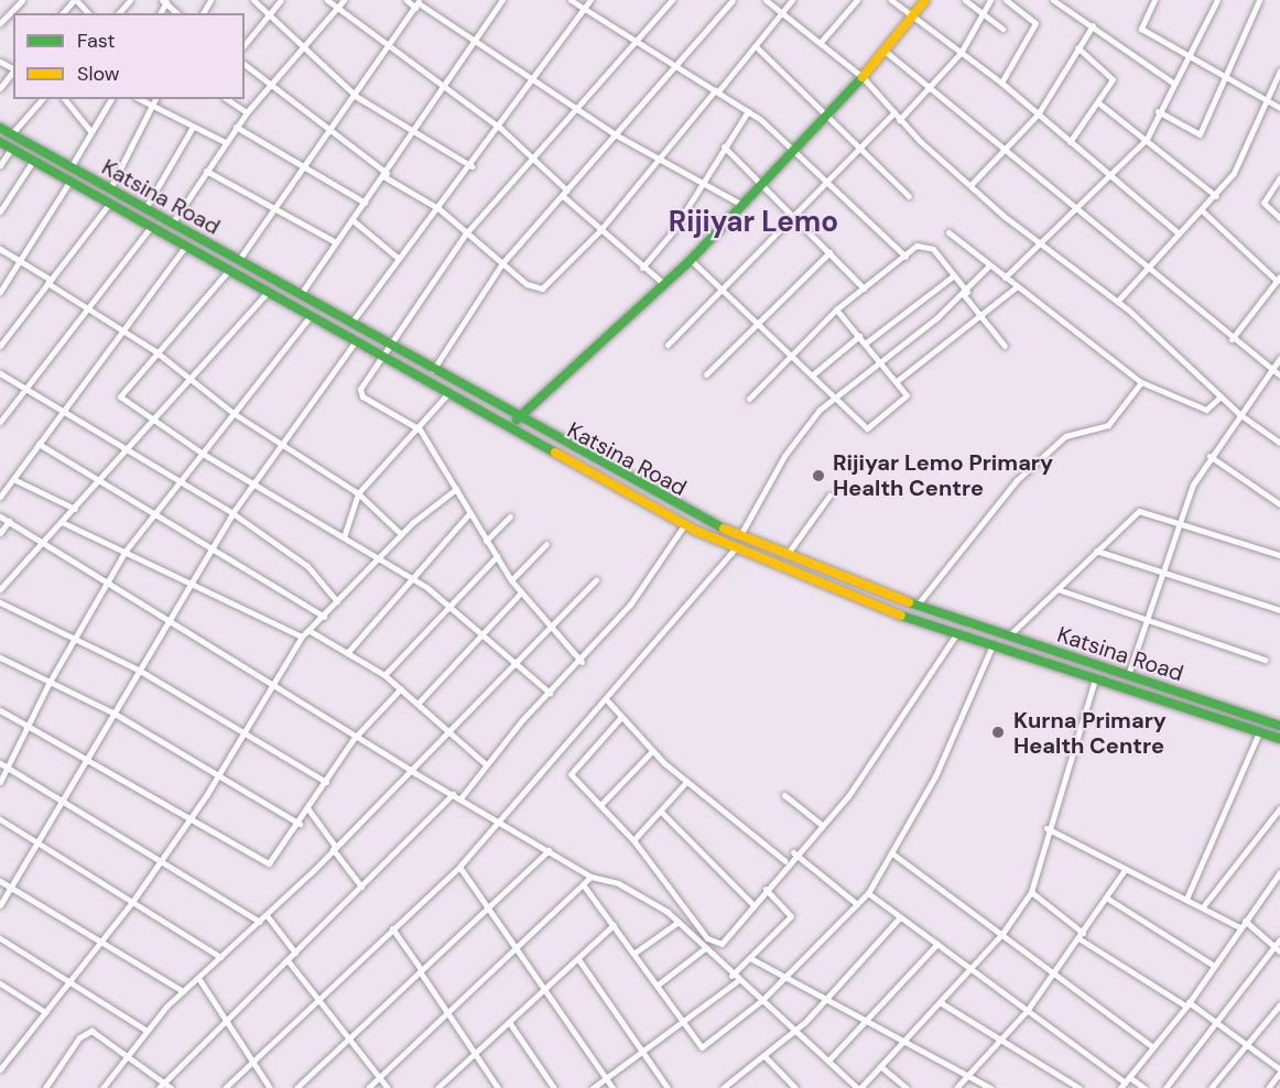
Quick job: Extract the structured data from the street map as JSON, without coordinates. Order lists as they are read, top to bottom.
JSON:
{
  "streets": {
    "main road": ["Katsina Road"]
  },
  "districts": ["Rijiyar Lemo"],
  "places": ["Rijiyar Lemo Primary Health Centre", "Kurna Primary Health Centre"],
  "legend": ["Fast", "Slow"]
}
